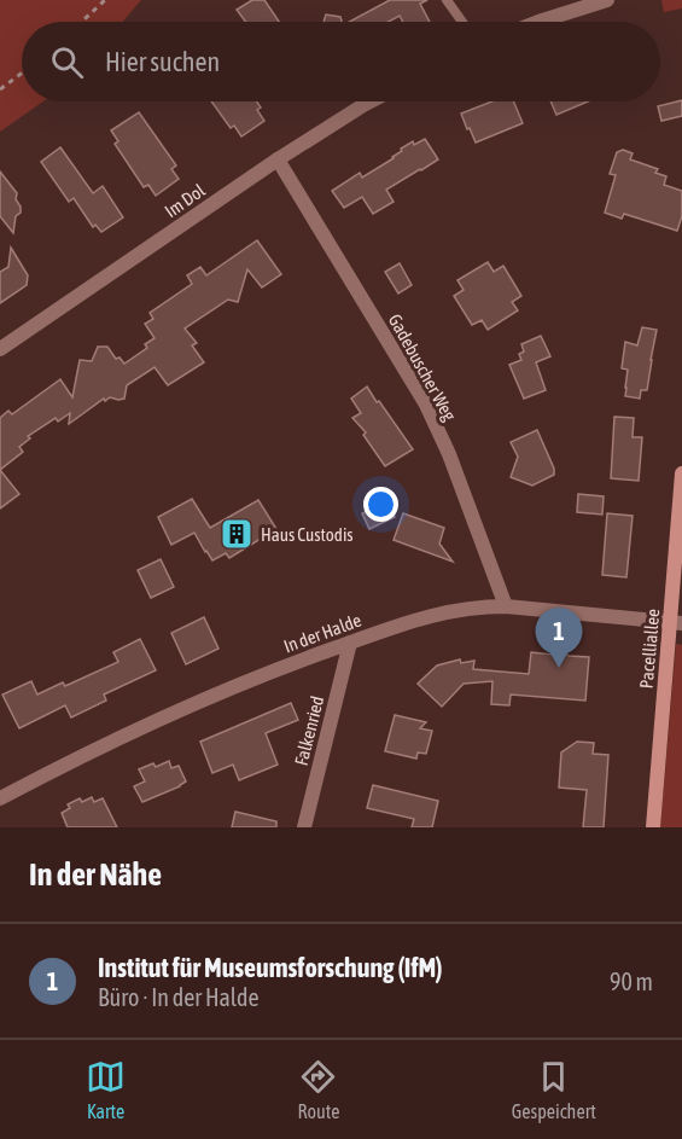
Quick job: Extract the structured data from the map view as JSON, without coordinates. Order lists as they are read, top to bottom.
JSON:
{
  "streets": {
    "street": [
      "Im Dol",
      "Gadebuscher Weg",
      "In der Halde",
      "Pacelliallee",
      "Falkenried"
    ]
  },
  "crossings": [
    ["Im Dol", "Gadebuscher Weg"],
    ["Gadebuscher Weg", "In der Halde"],
    ["In der Halde", "Pacelliallee"],
    ["In der Halde", "Falkenried"]
  ],
  "places": {
    "building": ["Haus Custodis"]
  },
  "page": {
    "search": "Hier suchen",
    "pins": "1",
    "heading": "In der Nähe",
    "list": [
      {
        "mark": "1",
        "name": "Institut für Museumsforschung (IfM)",
        "note": "Büro · In der Halde",
        "value": "90 m"
      }
    ],
    "nav": ["Karte", "Route", "Gespeichert"]
  }
}
